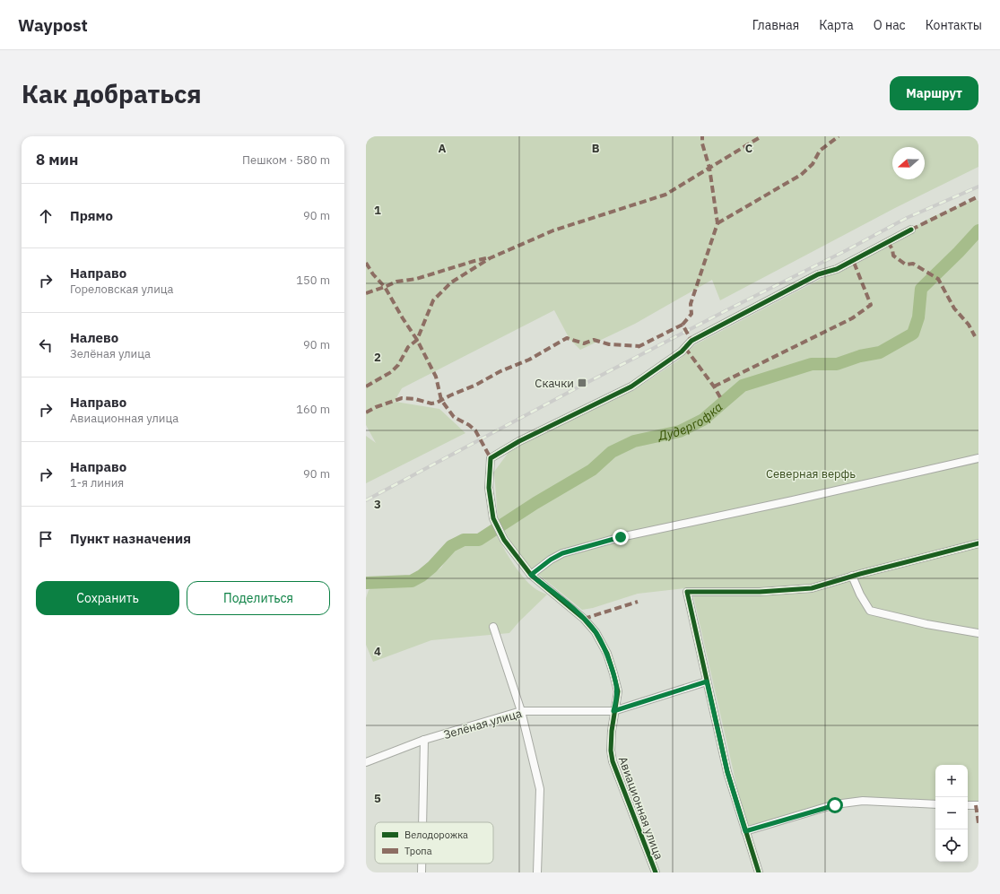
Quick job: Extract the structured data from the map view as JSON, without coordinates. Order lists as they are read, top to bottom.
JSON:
{
  "streets": {
    "street": ["Зелёная улица", "Авиационная улица"]
  },
  "crossings": [
    ["Зелёная улица", "Авиационная улица"]
  ],
  "water": ["Дудергофка"],
  "parks": ["Северная верфь"],
  "places": {
    "transit": ["Скачки"]
  },
  "legend": ["Велодорожка", "Тропа"],
  "north": "left",
  "page": {
    "header": "Waypost",
    "nav": [
      "Главная",
      "Карта",
      "О нас",
      "Контакты"
    ],
    "buttons": [
      "Маршрут",
      ["Сохранить", "Поделиться"]
    ],
    "title": "Как добраться",
    "heading": ["8 мин", "Пешком · 580 m"],
    "list": [
      ["Прямо", "90 m"],
      ["Направо", "Гореловская улица", "150 m"],
      ["Налево", "Зелёная улица", "90 m"],
      ["Направо", "Авиационная улица", "160 m"],
      ["Направо", "1-я линия", "90 m"],
      "Пункт назначения"
    ],
    "map_buttons": ["+", "−"]
  },
  "grid": {
    "columns": ["A", "B", "C"],
    "rows": [
      "1",
      "2",
      "3",
      "4",
      "5"
    ]
  }
}
